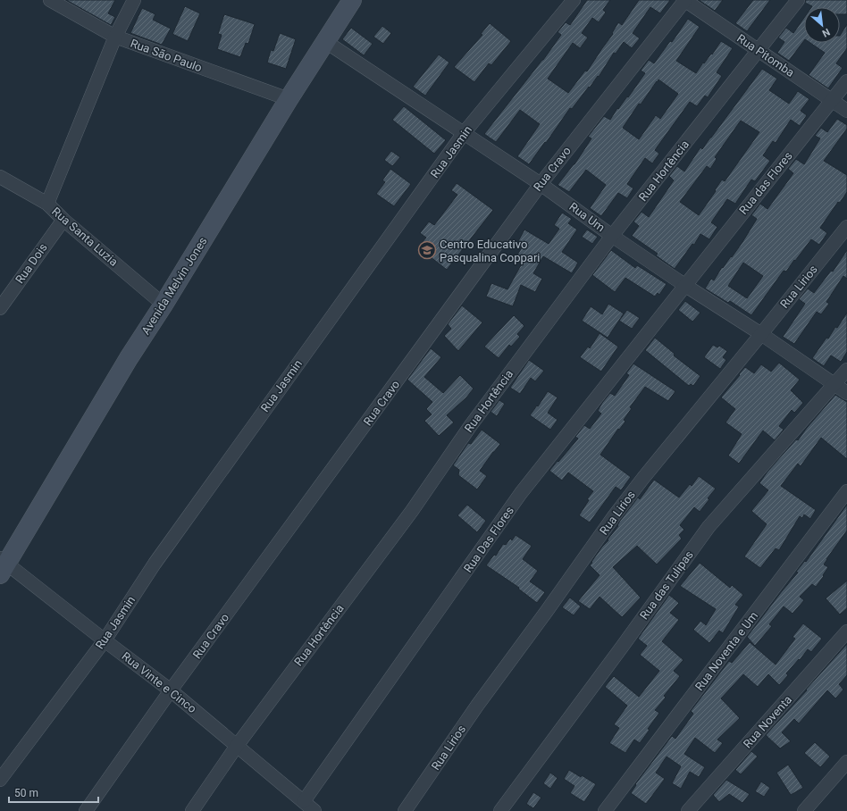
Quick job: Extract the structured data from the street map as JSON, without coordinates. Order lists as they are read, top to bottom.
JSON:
{
  "streets": {
    "main road": ["Avenida Melvin Jones"],
    "street": [
      "Rua São Paulo",
      "Rua Pitomba",
      "Rua Jasmin",
      "Rua Cravo",
      "Rua Hortência",
      "Rua das Flores",
      "Rua Um",
      "Rua Santa Luzia",
      "Rua Dois",
      "Rua Lirios",
      "Rua Das Flores",
      "Rua das Tulipas",
      "Rua Noventa e Um",
      "Rua Vinte e Cinco",
      "Rua Noventa"
    ]
  },
  "crossings": [
    ["Rua São Paulo", "Avenida Melvin Jones"],
    ["Rua Pitomba", "Rua Cravo"],
    ["Rua Pitomba", "Rua Hortência"],
    ["Rua Pitomba", "Rua das Flores"],
    ["Rua Jasmin", "Rua Um"],
    ["Rua Jasmin", "Rua Vinte e Cinco"],
    ["Rua Cravo", "Rua Um"],
    ["Rua Cravo", "Rua Vinte e Cinco"],
    ["Rua Hortência", "Rua Um"],
    ["Rua Hortência", "Rua Vinte e Cinco"],
    ["Rua das Flores", "Rua Um"],
    ["Rua das Flores", "Rua Das Flores"],
    ["Rua Um", "Avenida Melvin Jones"],
    ["Rua Um", "Rua Lirios"],
    ["Rua Um", "Rua Das Flores"],
    ["Rua Um", "Rua das Tulipas"],
    ["Rua Santa Luzia", "Rua Dois"],
    ["Rua Santa Luzia", "Avenida Melvin Jones"],
    ["Avenida Melvin Jones", "Rua Vinte e Cinco"],
    ["Rua Das Flores", "Rua Vinte e Cinco"]
  ],
  "places": {
    "school or university": ["Centro Educativo Pasqualina Coppari"]
  },
  "scale_bar": "50 m",
  "north": "bottom right"
}
